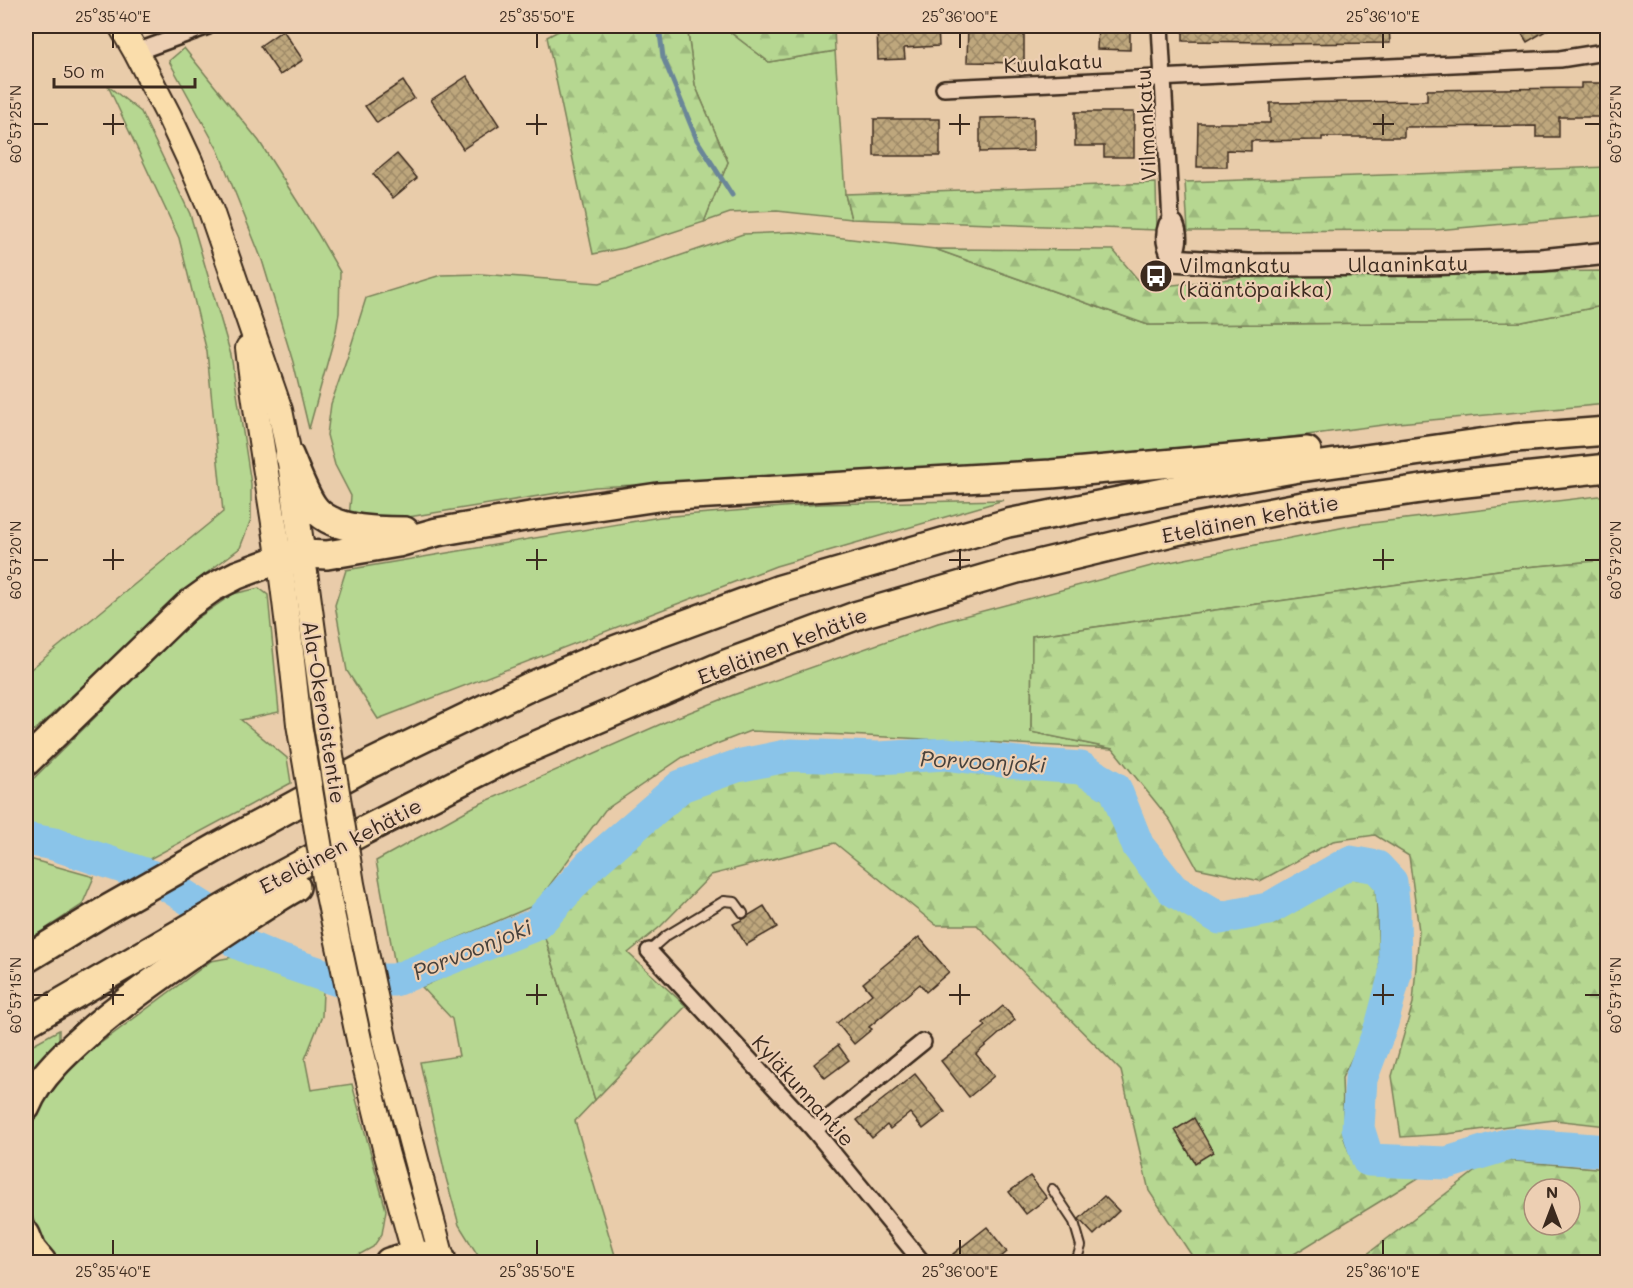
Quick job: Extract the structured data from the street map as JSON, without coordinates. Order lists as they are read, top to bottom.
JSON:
{
  "streets": {
    "highway": ["Eteläinen kehätie"],
    "main road": ["Ala-Okeroistentie"],
    "street": [
      "Kuulakatu",
      "Vilmankatu",
      "Ulaaninkatu",
      "Kyläkunnantie"
    ]
  },
  "crossings": [
    ["Kuulakatu", "Vilmankatu"],
    ["Vilmankatu", "Ulaaninkatu"]
  ],
  "water": ["Porvoonjoki"],
  "places": {
    "bus stop": ["Vilmankatu (kääntöpaikka)"]
  },
  "scale_bar": "50 m",
  "north": "top",
  "coordinates": [
    "25°35'40\"E",
    "25°35'50\"E",
    "25°36'00\"E",
    "25°36'10\"E",
    "60°57'25\"N",
    "60°57'20\"N",
    "60°57'15\"N"
  ]
}
